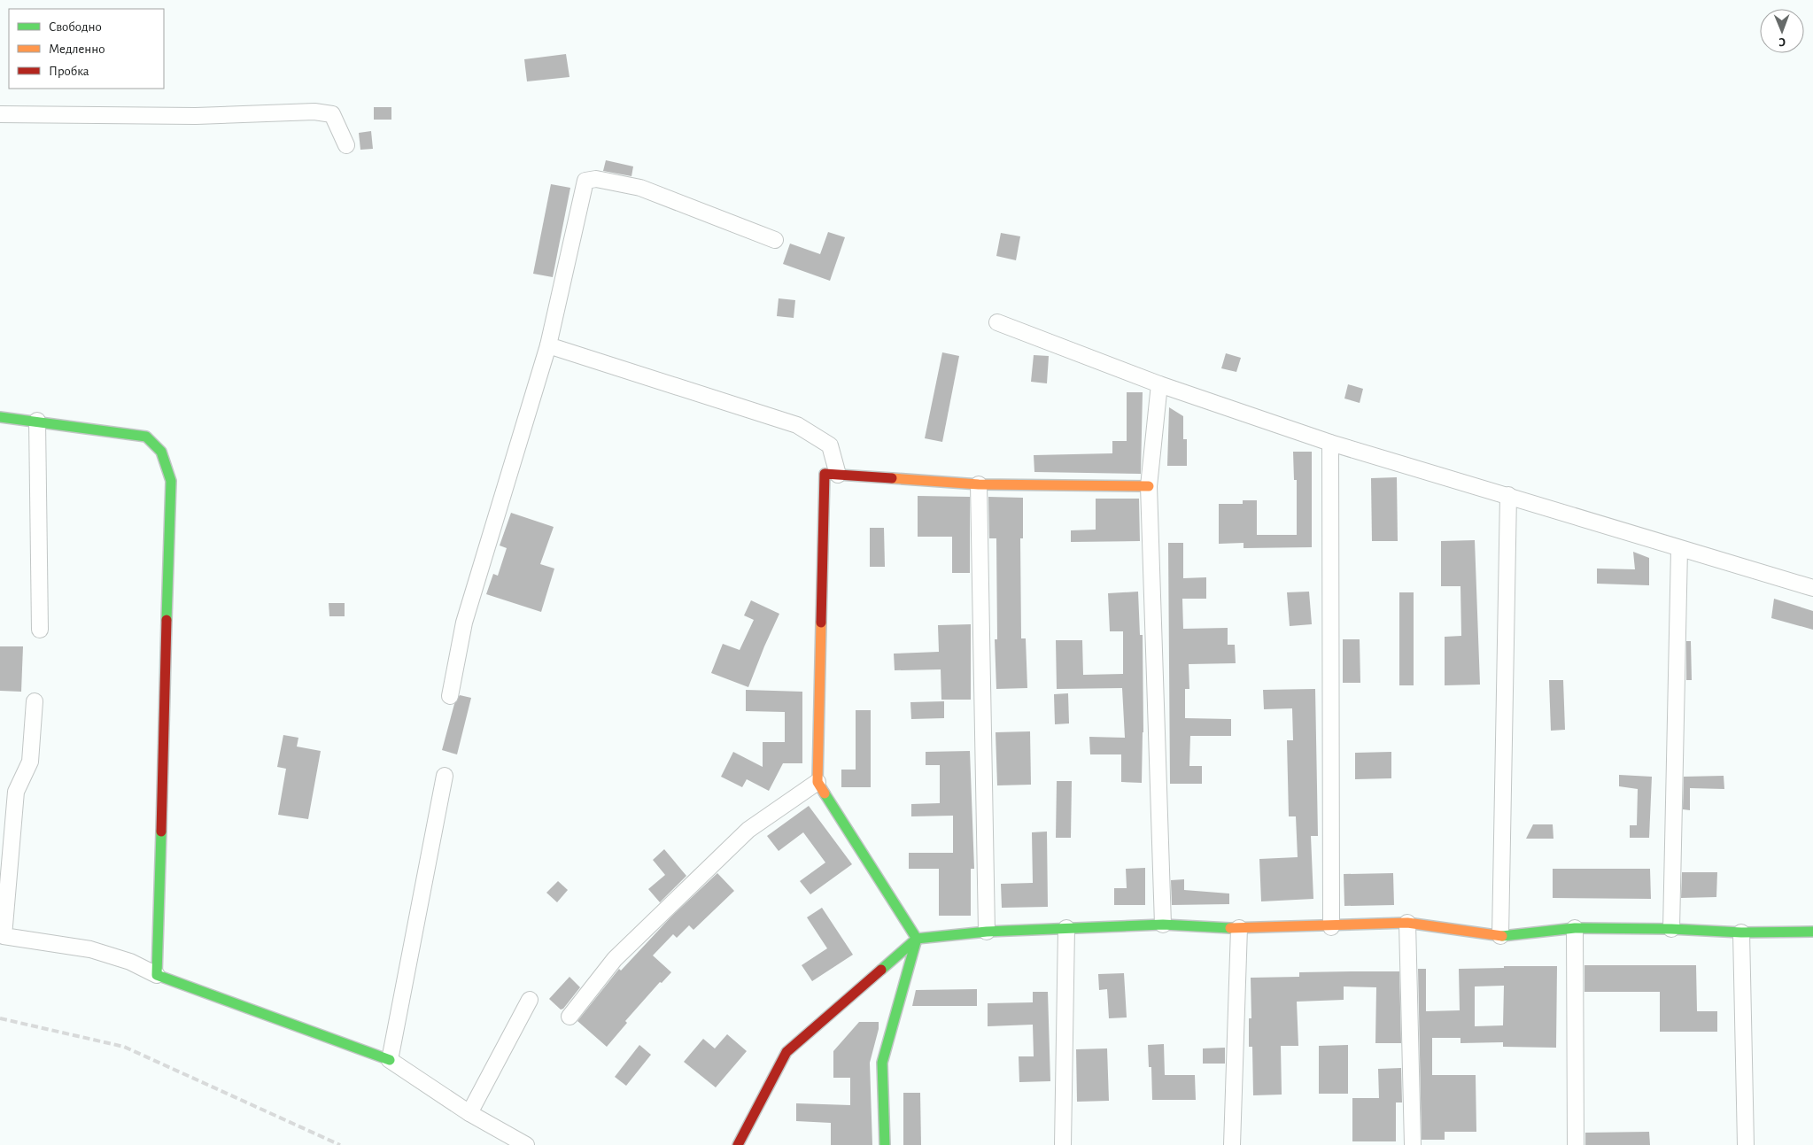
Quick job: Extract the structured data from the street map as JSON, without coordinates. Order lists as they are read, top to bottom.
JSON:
{
  "legend": ["Свободно", "Медленно", "Пробка"],
  "north": "bottom"
}
